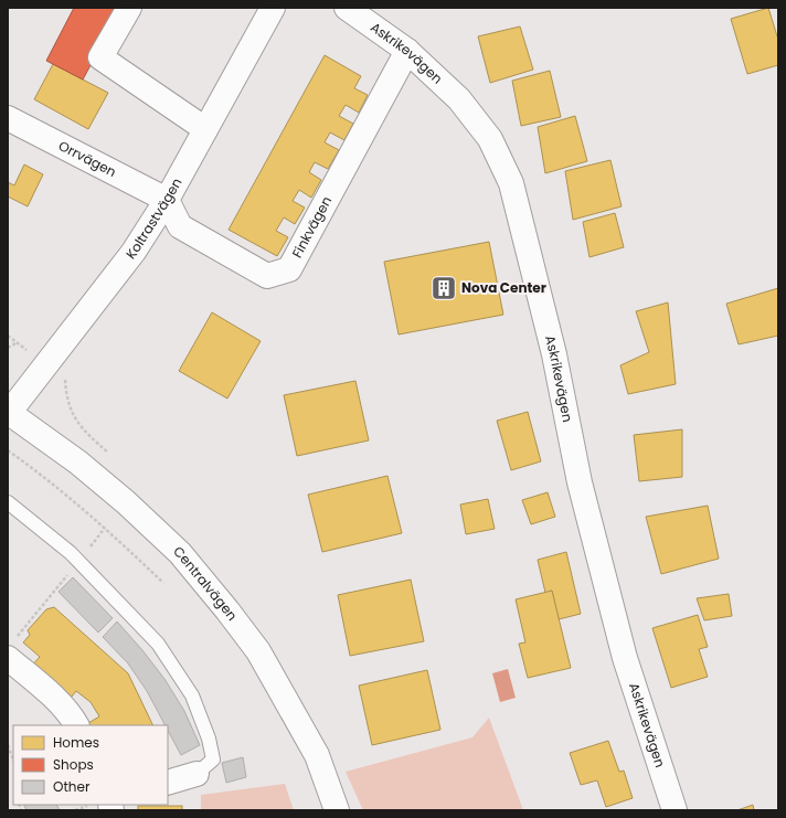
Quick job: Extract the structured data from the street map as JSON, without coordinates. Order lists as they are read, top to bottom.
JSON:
{
  "streets": {
    "street": [
      "Askrikevägen",
      "Orrvägen",
      "Koltrastvägen",
      "Finkvägen",
      "Centralvägen"
    ]
  },
  "crossings": [
    ["Askrikevägen", "Finkvägen"],
    ["Orrvägen", "Koltrastvägen"],
    ["Orrvägen", "Finkvägen"],
    ["Koltrastvägen", "Finkvägen"],
    ["Koltrastvägen", "Centralvägen"]
  ],
  "places": {
    "building": ["Nova Center"]
  },
  "legend": ["Homes", "Shops", "Other"]
}
